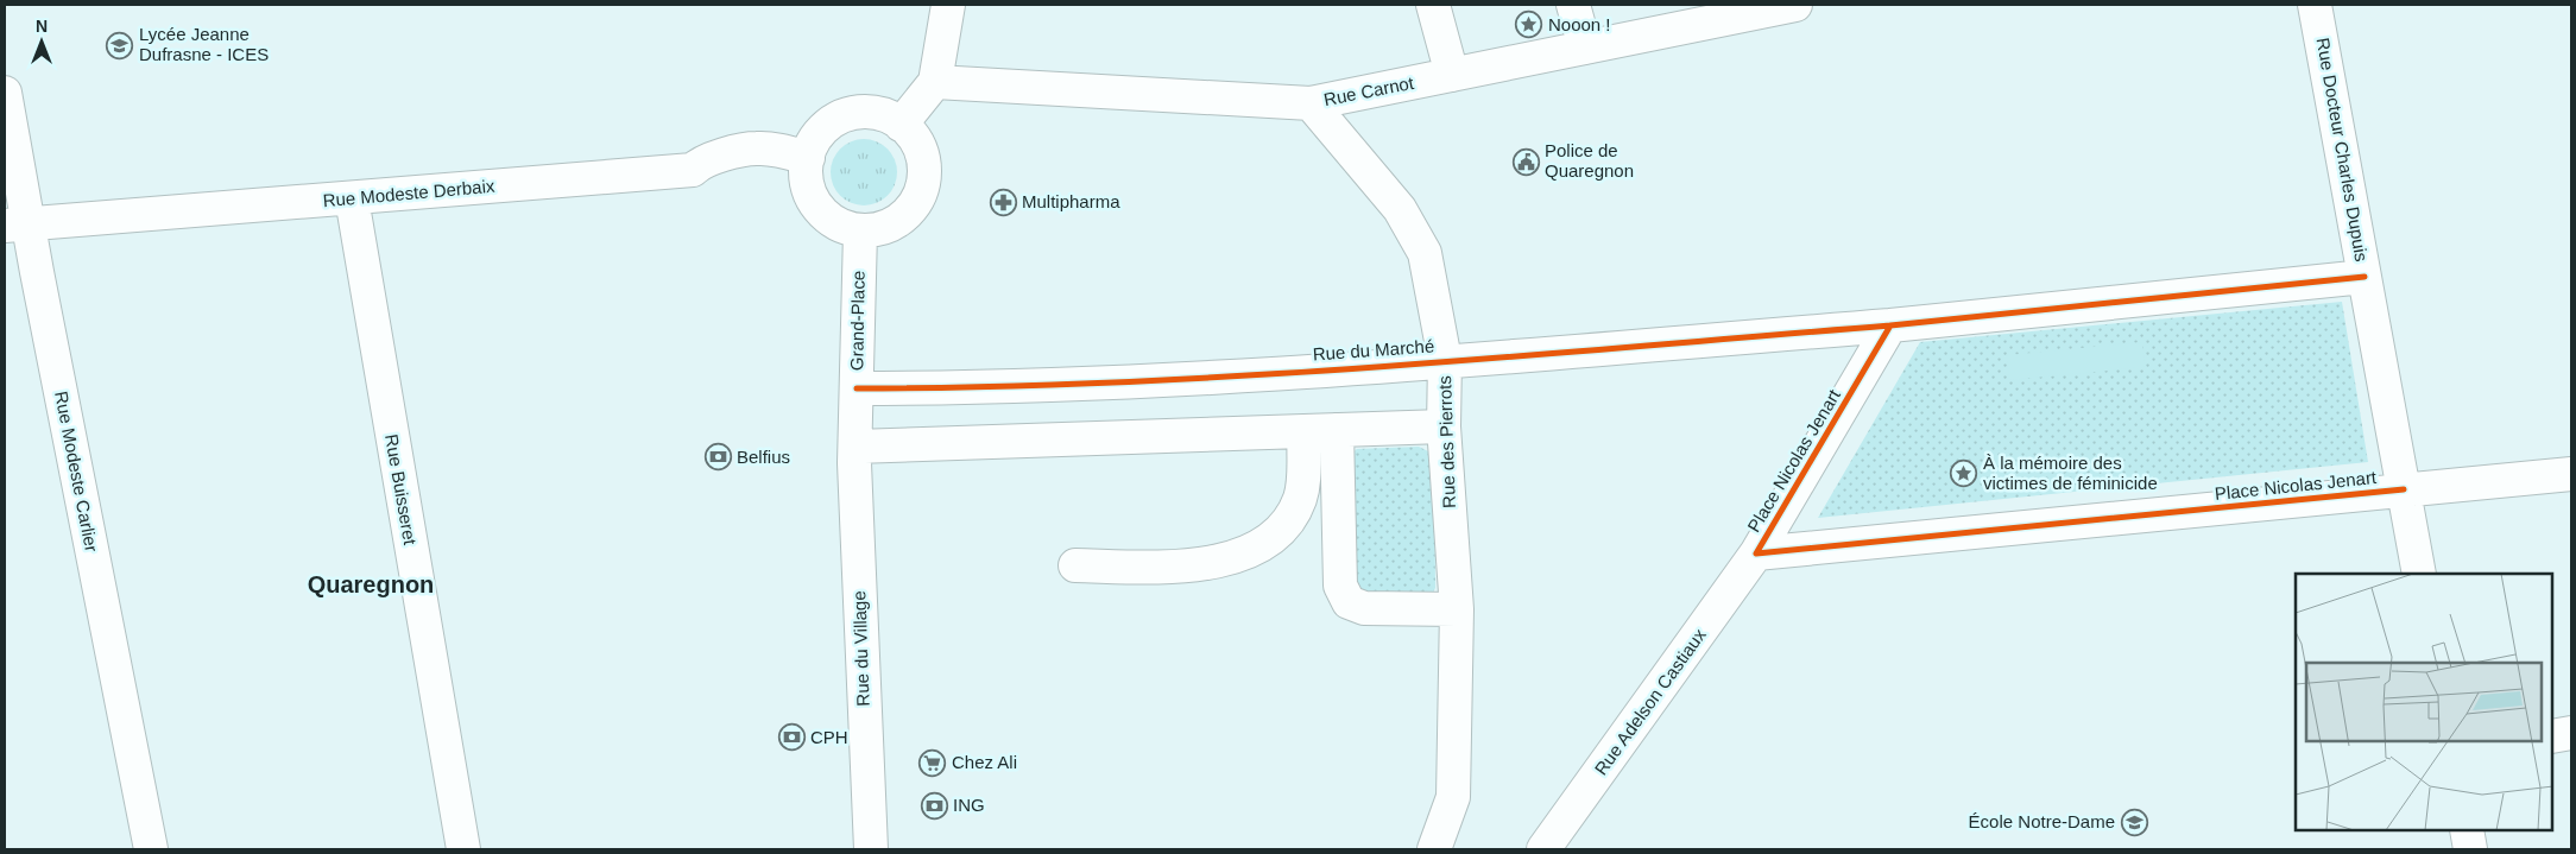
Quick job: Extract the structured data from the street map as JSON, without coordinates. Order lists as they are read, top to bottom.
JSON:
{
  "streets": {
    "street": [
      "Rue Carnot",
      "Rue Docteur Charles Dupuis",
      "Rue Modeste Derbaix",
      "Grand-Place",
      "Rue du Marché",
      "Rue des Pierrots",
      "Place Nicolas Jenart",
      "Rue Modeste Carlier",
      "Rue Buisseret",
      "Rue du Village",
      "Rue Adelson Castiaux"
    ]
  },
  "crossings": [
    ["Rue Carnot", "Rue des Pierrots"],
    ["Rue Docteur Charles Dupuis", "Place Nicolas Jenart"],
    ["Rue Modeste Derbaix", "Grand-Place"],
    ["Rue Modeste Derbaix", "Rue Modeste Carlier"],
    ["Rue Modeste Derbaix", "Rue Buisseret"],
    ["Grand-Place", "Rue du Marché"],
    ["Grand-Place", "Rue du Village"],
    ["Rue du Marché", "Rue des Pierrots"],
    ["Rue du Marché", "Place Nicolas Jenart"],
    ["Place Nicolas Jenart", "Rue Adelson Castiaux"]
  ],
  "districts": ["Quaregnon"],
  "places": {
    "place": ["Nooon !", "À la mémoire des victimes de féminicide"],
    "school or university": ["Lycée Jeanne Dufrasne - ICES", "École Notre-Dame"],
    "public building": ["Police de Quaregnon"],
    "pharmacy": ["Multipharma"],
    "bank": ["Belfius", "CPH", "ING"],
    "supermarket": ["Chez Ali"]
  },
  "north": "top"
}
